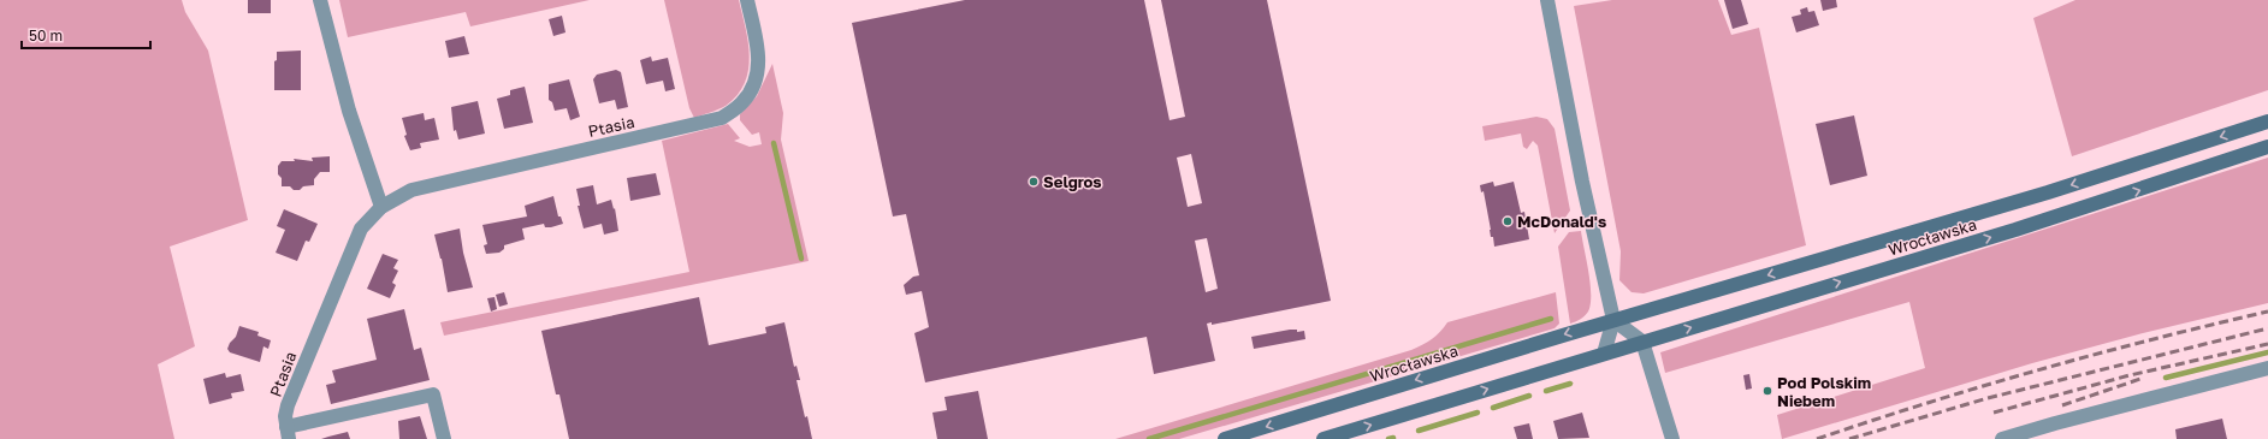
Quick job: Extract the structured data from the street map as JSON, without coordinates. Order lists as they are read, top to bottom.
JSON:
{
  "streets": {
    "main road": ["Wrocławska"],
    "street": ["Ptasia"]
  },
  "places": ["Selgros", "McDonald's", "Pod Polskim Niebem"],
  "scale_bar": "50 m"
}
